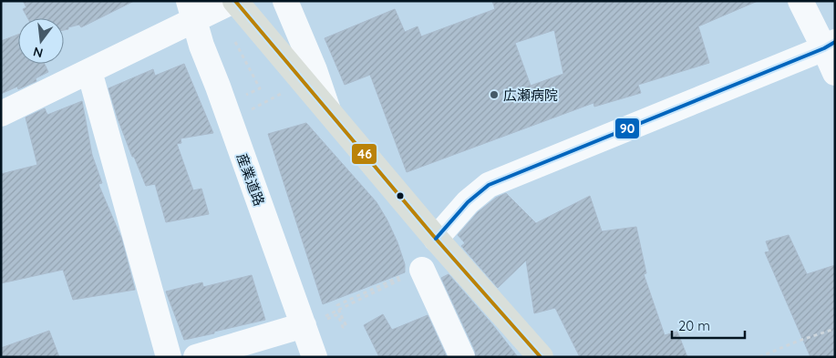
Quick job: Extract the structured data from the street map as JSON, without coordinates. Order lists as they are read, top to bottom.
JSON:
{
  "streets": {
    "street": ["産業道路"]
  },
  "places": ["広瀬病院"],
  "lines": ["transit line 46", "transit line 90"],
  "scale_bar": "20 m",
  "north": "bottom"
}
